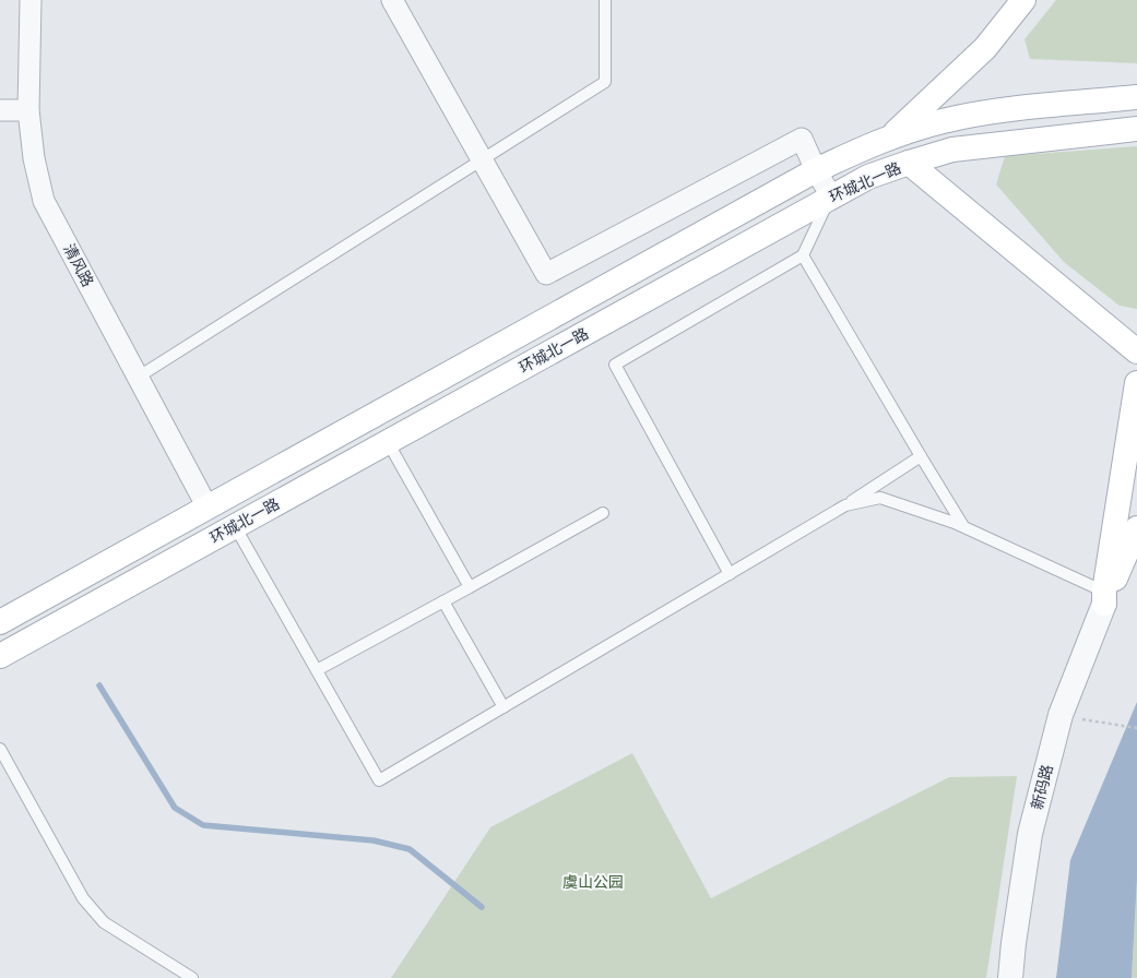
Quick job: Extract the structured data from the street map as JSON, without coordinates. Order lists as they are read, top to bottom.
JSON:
{
  "streets": {
    "main road": ["环城北一路"],
    "street": ["清风路", "新码路"]
  },
  "crossings": [
    ["环城北一路", "清风路"]
  ],
  "parks": ["虞山公园"]
}
